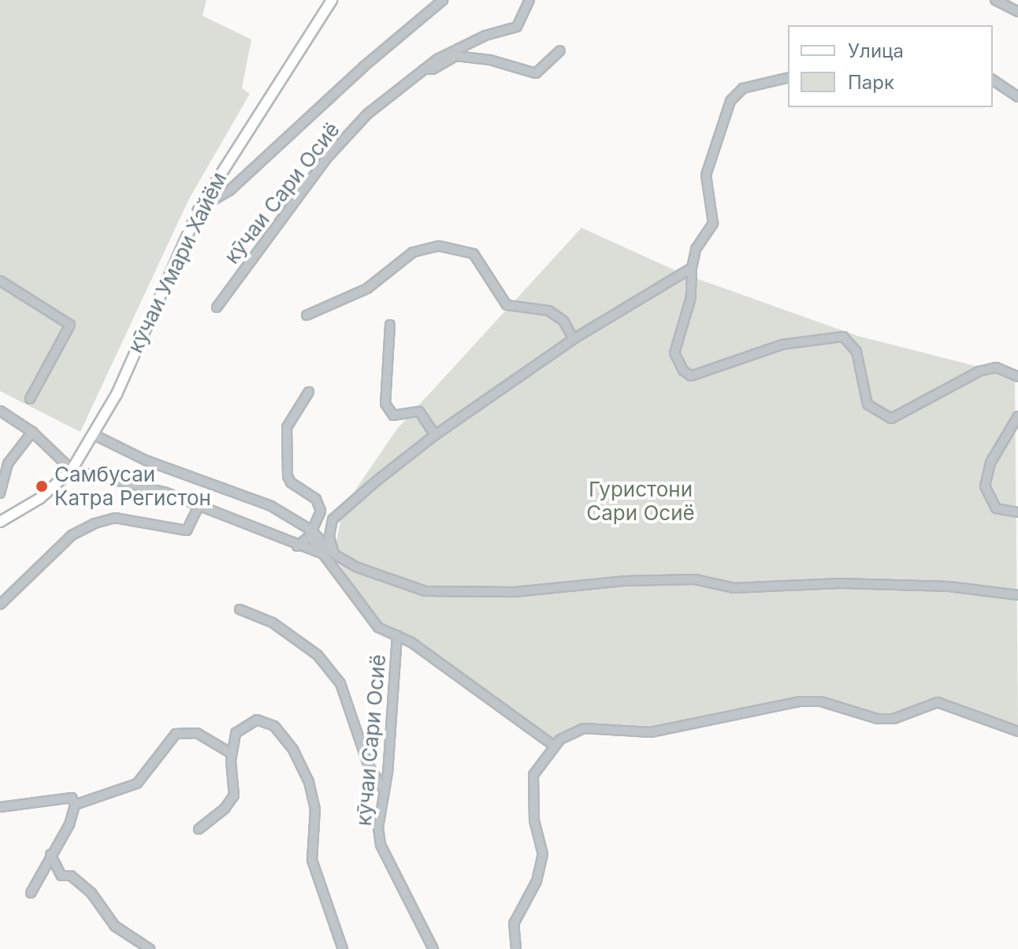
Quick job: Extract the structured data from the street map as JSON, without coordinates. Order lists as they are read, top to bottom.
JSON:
{
  "streets": {
    "main road": ["кӯчаи Умари Хайём"],
    "street": ["кӯчаи Сари Осиё"]
  },
  "crossings": [
    ["кӯчаи Сари Осиё", "кӯчаи Умари Хайём"]
  ],
  "parks": ["Гуристони Сари Осиё"],
  "places": ["Самбусаи Катра Регистон"],
  "legend": ["Улица", "Парк"]
}
